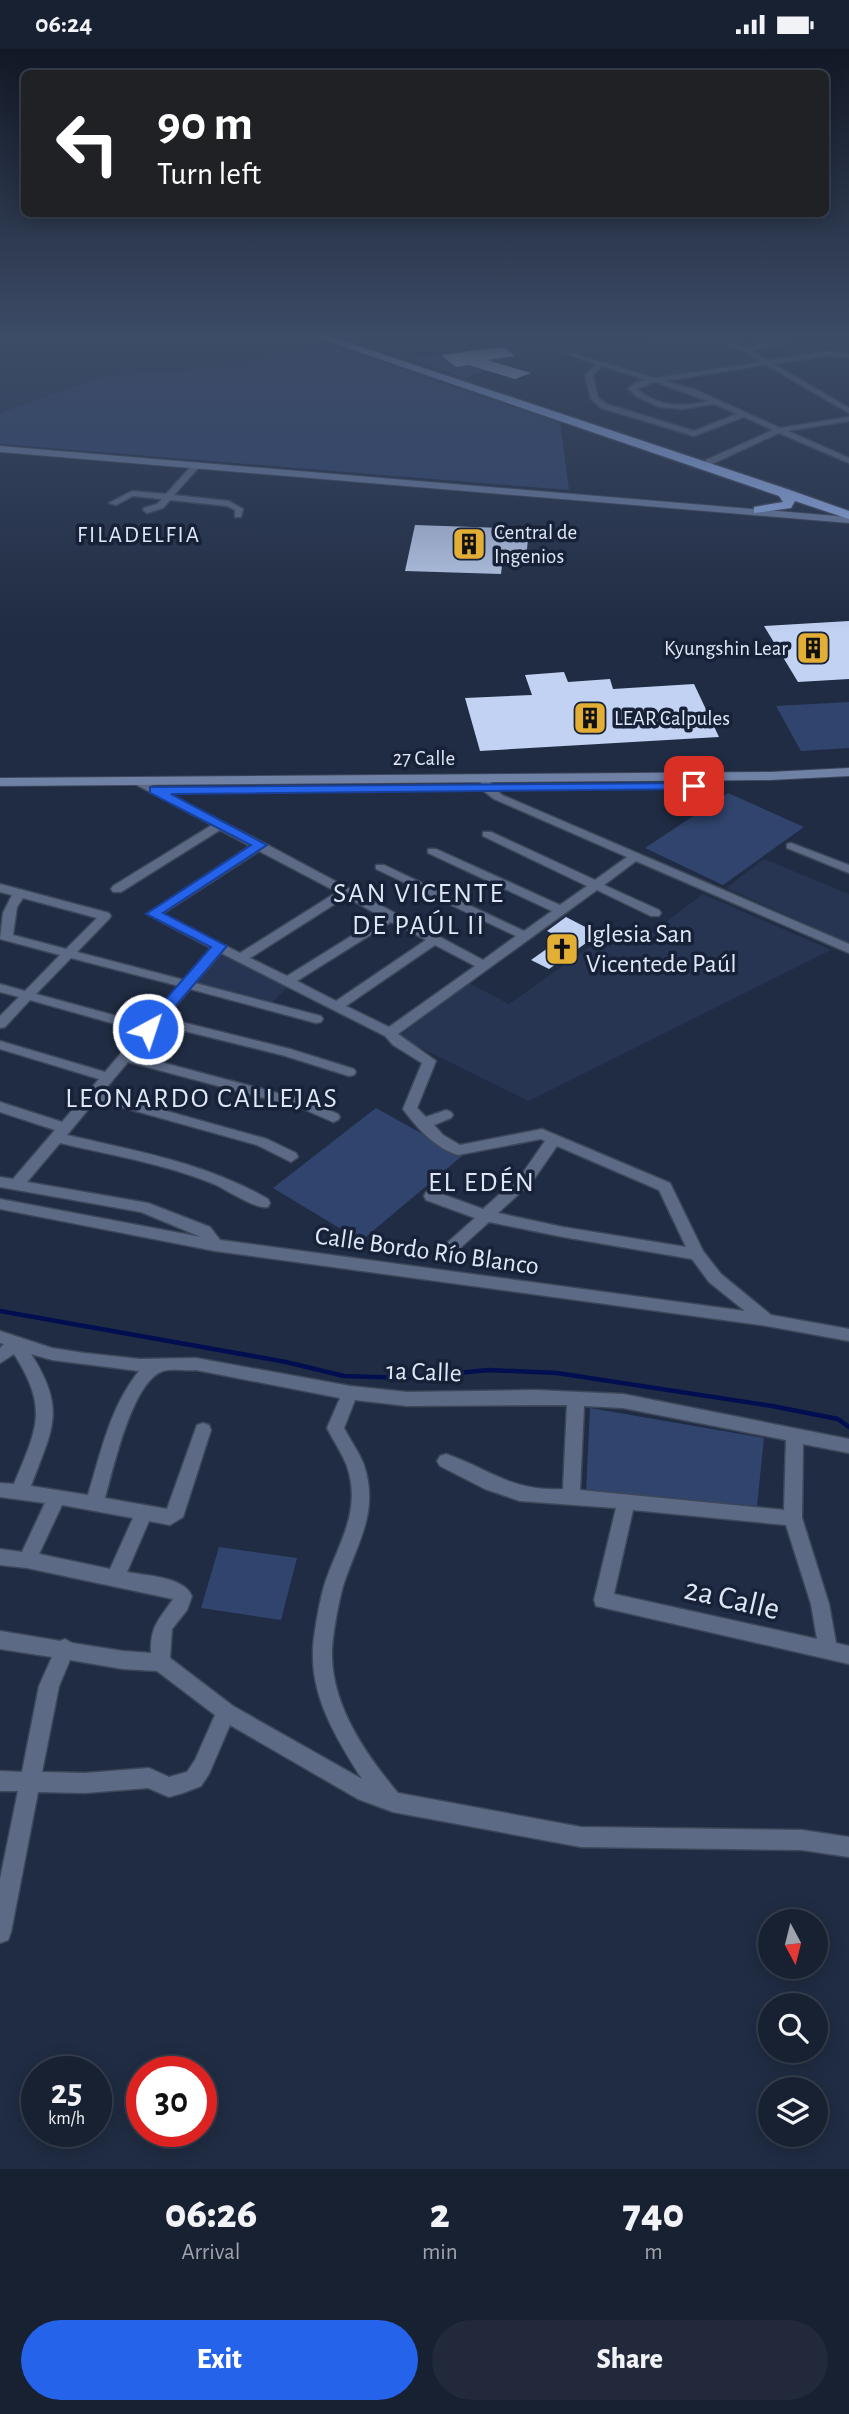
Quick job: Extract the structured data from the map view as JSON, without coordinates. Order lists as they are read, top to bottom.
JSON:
{
  "streets": {
    "street": [
      "27 Calle",
      "Calle Bordo Río Blanco",
      "1a Calle",
      "2a Calle"
    ]
  },
  "districts": [
    "FILADELFIA",
    "SAN VICENTE DE PAÚL II",
    "LEONARDO CALLEJAS",
    "EL EDÉN"
  ],
  "places": {
    "building": ["Central de Ingenios", "Kyungshin Lear", "LEAR Calpules"],
    "church": ["Iglesia San Vicentede Paúl"]
  },
  "north": "bottom",
  "page": {
    "status": "06:24",
    "turn": ["90 m", "Turn left"],
    "speed": "25 km/h",
    "limit": "30",
    "eta": [
      "06:26",
      "Arrival",
      "2",
      "min",
      "740",
      "m"
    ],
    "buttons": ["Exit", "Share"]
  }
}
